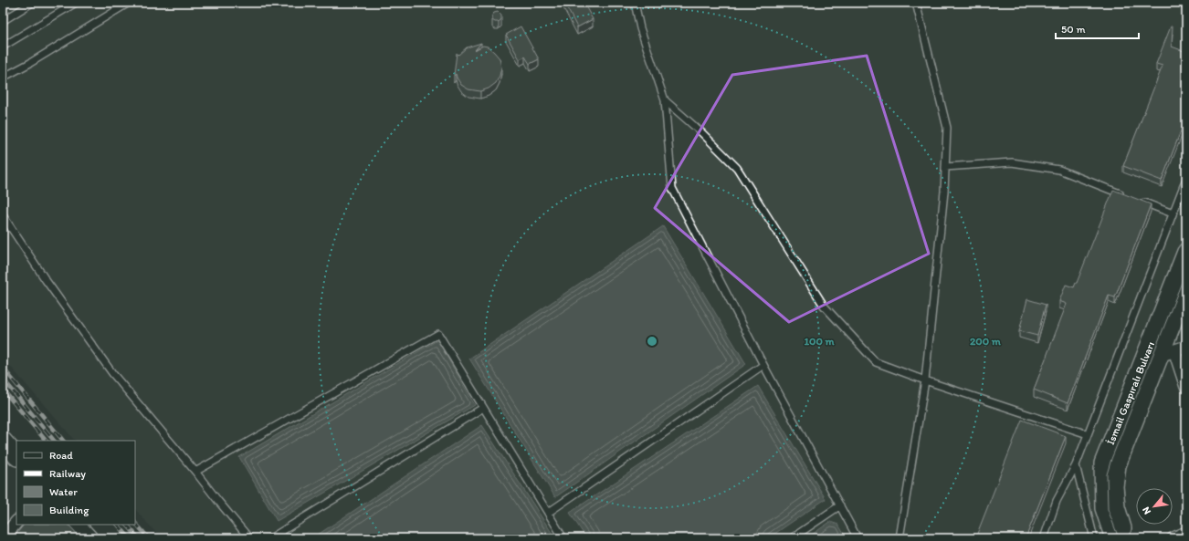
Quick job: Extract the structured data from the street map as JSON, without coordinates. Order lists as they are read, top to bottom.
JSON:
{
  "streets": {
    "main road": ["İsmail Gaspıralı Bulvarı"]
  },
  "legend": [
    "Road",
    "Railway",
    "Water",
    "Building"
  ],
  "scale_bar": "50 m",
  "north": "bottom left",
  "rings": ["100 m", "200 m"]
}
